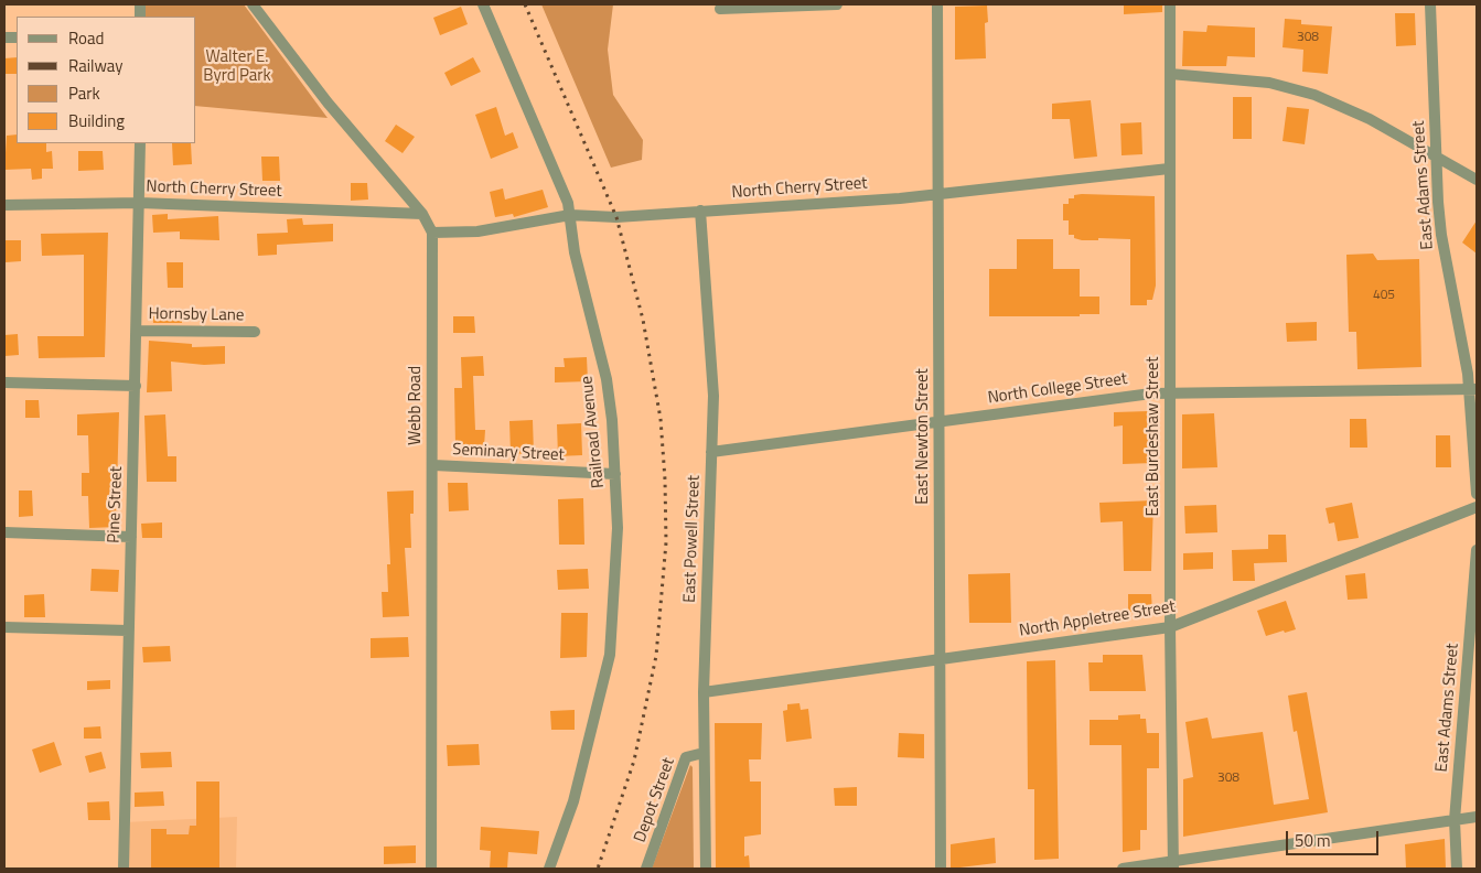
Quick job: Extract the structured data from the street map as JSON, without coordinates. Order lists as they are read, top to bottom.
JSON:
{
  "streets": {
    "street": [
      "East Adams Street",
      "North Cherry Street",
      "Hornsby Lane",
      "North College Street",
      "Webb Road",
      "Railroad Avenue",
      "East Newton Street",
      "East Burdeshaw Street",
      "Seminary Street",
      "Pine Street",
      "East Powell Street",
      "North Appletree Street",
      "Depot Street"
    ]
  },
  "crossings": [
    ["East Adams Street", "North College Street"],
    ["North Cherry Street", "Webb Road"],
    ["North Cherry Street", "Railroad Avenue"],
    ["North Cherry Street", "East Newton Street"],
    ["North Cherry Street", "East Burdeshaw Street"],
    ["North Cherry Street", "Pine Street"],
    ["North Cherry Street", "East Powell Street"],
    ["Hornsby Lane", "Pine Street"],
    ["North College Street", "East Newton Street"],
    ["North College Street", "East Burdeshaw Street"],
    ["North College Street", "East Powell Street"],
    ["Webb Road", "Seminary Street"],
    ["Railroad Avenue", "Seminary Street"],
    ["East Newton Street", "North Appletree Street"],
    ["East Burdeshaw Street", "North Appletree Street"],
    ["East Powell Street", "North Appletree Street"],
    ["East Powell Street", "Depot Street"]
  ],
  "parks": ["Walter E. Byrd Park"],
  "house_numbers": ["308", "405", "308"],
  "legend": [
    "Road",
    "Railway",
    "Park",
    "Building"
  ],
  "scale_bar": "50 m"
}
